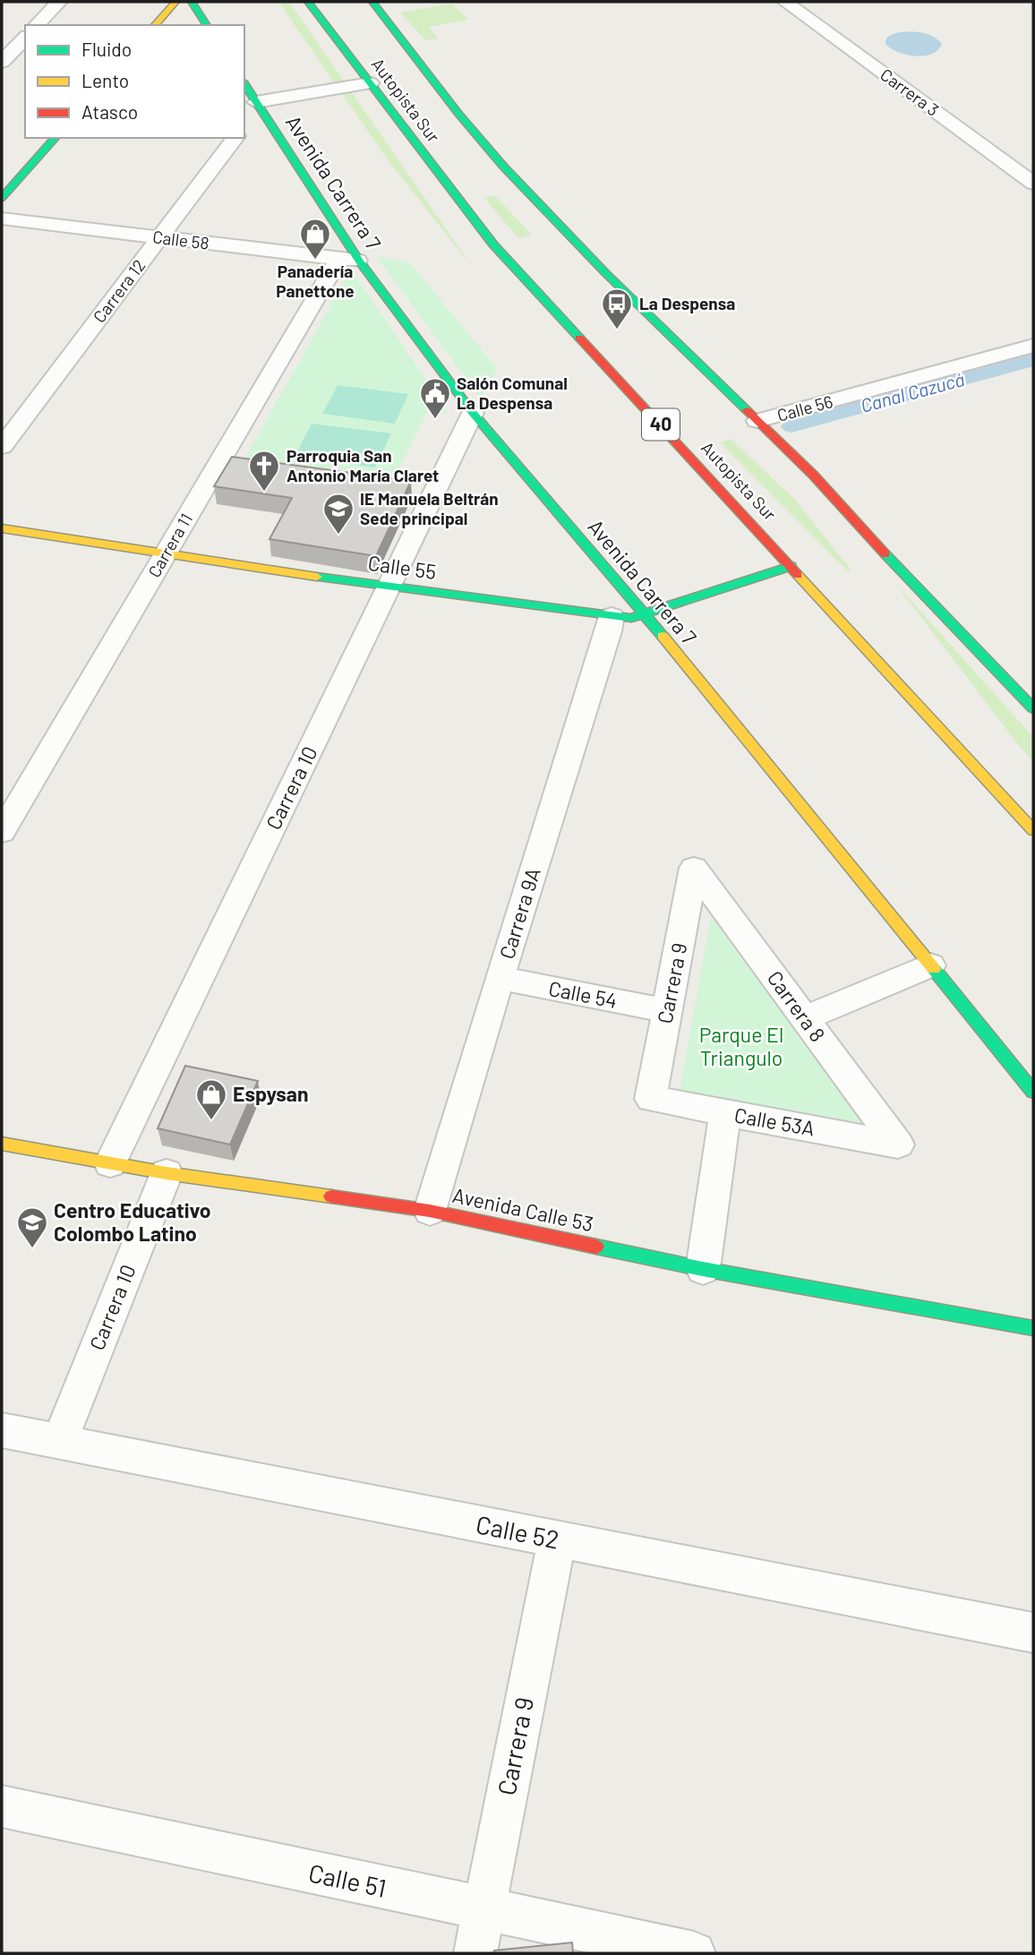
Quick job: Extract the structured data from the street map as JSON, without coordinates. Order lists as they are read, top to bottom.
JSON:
{
  "streets": {
    "main road": [
      "Autopista Sur",
      "Avenida Carrera 7",
      "40",
      "Calle 55",
      "Avenida Calle 53"
    ],
    "street": [
      "Carrera 3",
      "Calle 58",
      "Carrera 12",
      "Calle 56",
      "Carrera 11",
      "Carrera 10",
      "Carrera 9A",
      "Carrera 9",
      "Calle 54",
      "Carrera 8",
      "Calle 53A",
      "Calle 52",
      "Calle 51"
    ]
  },
  "crossings": [
    ["Autopista Sur", "Calle 56"],
    ["Autopista Sur", "Calle 55"],
    ["Avenida Carrera 7", "Calle 58"],
    ["Avenida Carrera 7", "Carrera 11"],
    ["Avenida Carrera 7", "Calle 55"],
    ["Avenida Carrera 7", "Carrera 10"],
    ["Calle 58", "Carrera 12"],
    ["Calle 58", "Carrera 11"],
    ["Carrera 11", "Calle 55"],
    ["Calle 55", "Carrera 10"],
    ["Calle 55", "Carrera 9A"],
    ["Carrera 10", "Avenida Calle 53"],
    ["Carrera 10", "Calle 52"],
    ["Carrera 9A", "Calle 54"],
    ["Carrera 9A", "Avenida Calle 53"],
    ["Carrera 9", "Calle 54"],
    ["Carrera 9", "Carrera 8"],
    ["Carrera 9", "Calle 53A"],
    ["Carrera 9", "Calle 52"],
    ["Carrera 9", "Calle 51"],
    ["Carrera 8", "Calle 53A"]
  ],
  "water": ["Canal Cazucá"],
  "parks": ["Parque El Triangulo"],
  "places": {
    "shop": ["Panadería Panettone", "Espysan"],
    "bus stop": ["La Despensa"],
    "public building": ["Salón Comunal La Despensa"],
    "church": ["Parroquia San Antonio María Claret"],
    "school or university": ["IE Manuela Beltrán Sede principal", "Centro Educativo Colombo Latino"]
  },
  "legend": ["Fluido", "Lento", "Atasco"]
}
